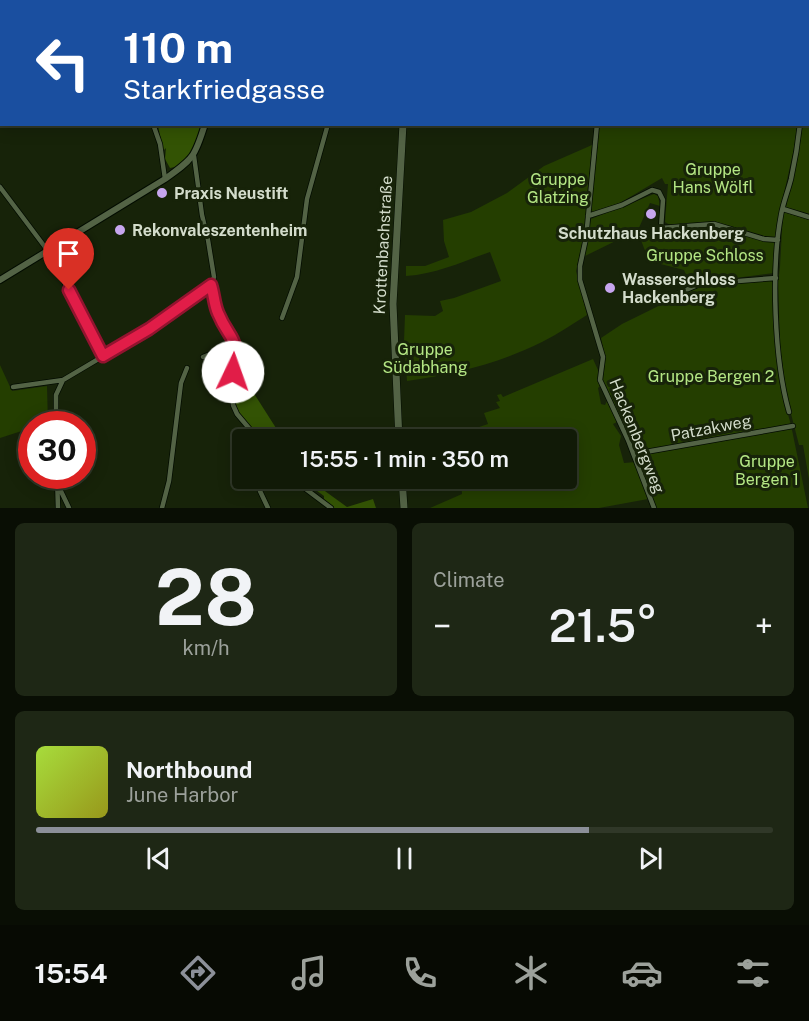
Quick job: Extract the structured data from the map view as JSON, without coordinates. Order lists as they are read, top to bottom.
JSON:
{
  "streets": {
    "main road": ["Krottenbachstraße"],
    "street": ["Patzakweg", "Hackenbergweg"]
  },
  "crossings": [
    ["Patzakweg", "Hackenbergweg"]
  ],
  "parks": [
    "Gruppe Hans Wölfl",
    "Gruppe Glatzing",
    "Gruppe Schloss",
    "Gruppe Südabhang",
    "Gruppe Bergen 2",
    "Gruppe Bergen 1"
  ],
  "places": [
    "Praxis Neustift",
    "Schutzhaus Hackenberg",
    "Rekonvaleszentenheim",
    "Wasserschloss Hackenberg"
  ],
  "page": {
    "turn": ["110 m", "Starkfriedgasse"],
    "limit": "30",
    "trip": "15:55 · 1 min · 350 m",
    "tile": [
      ["28", "km/h"],
      "Climate"
    ],
    "heat": ["−", "21.5°", "+"],
    "song": ["Northbound", "June Harbor"],
    "tabs": "15:54"
  }
}
